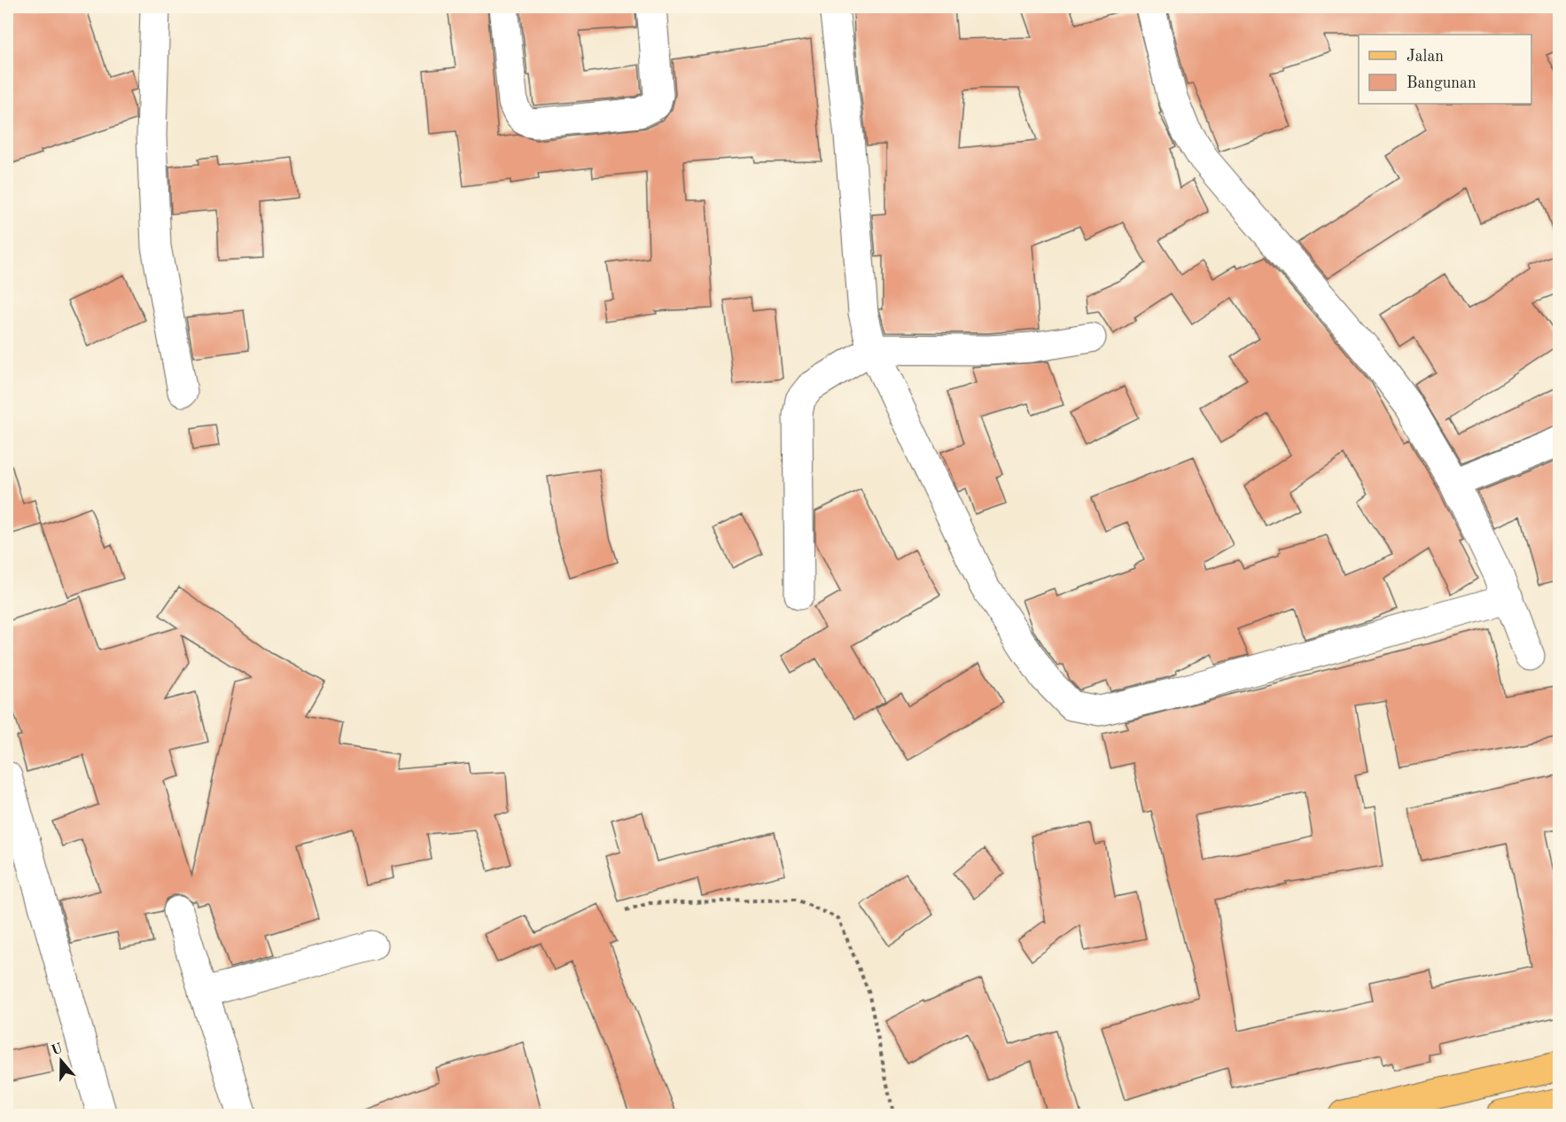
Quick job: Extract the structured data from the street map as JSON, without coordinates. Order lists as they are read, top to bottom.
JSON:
{
  "legend": ["Jalan", "Bangunan"],
  "north": "top"
}
